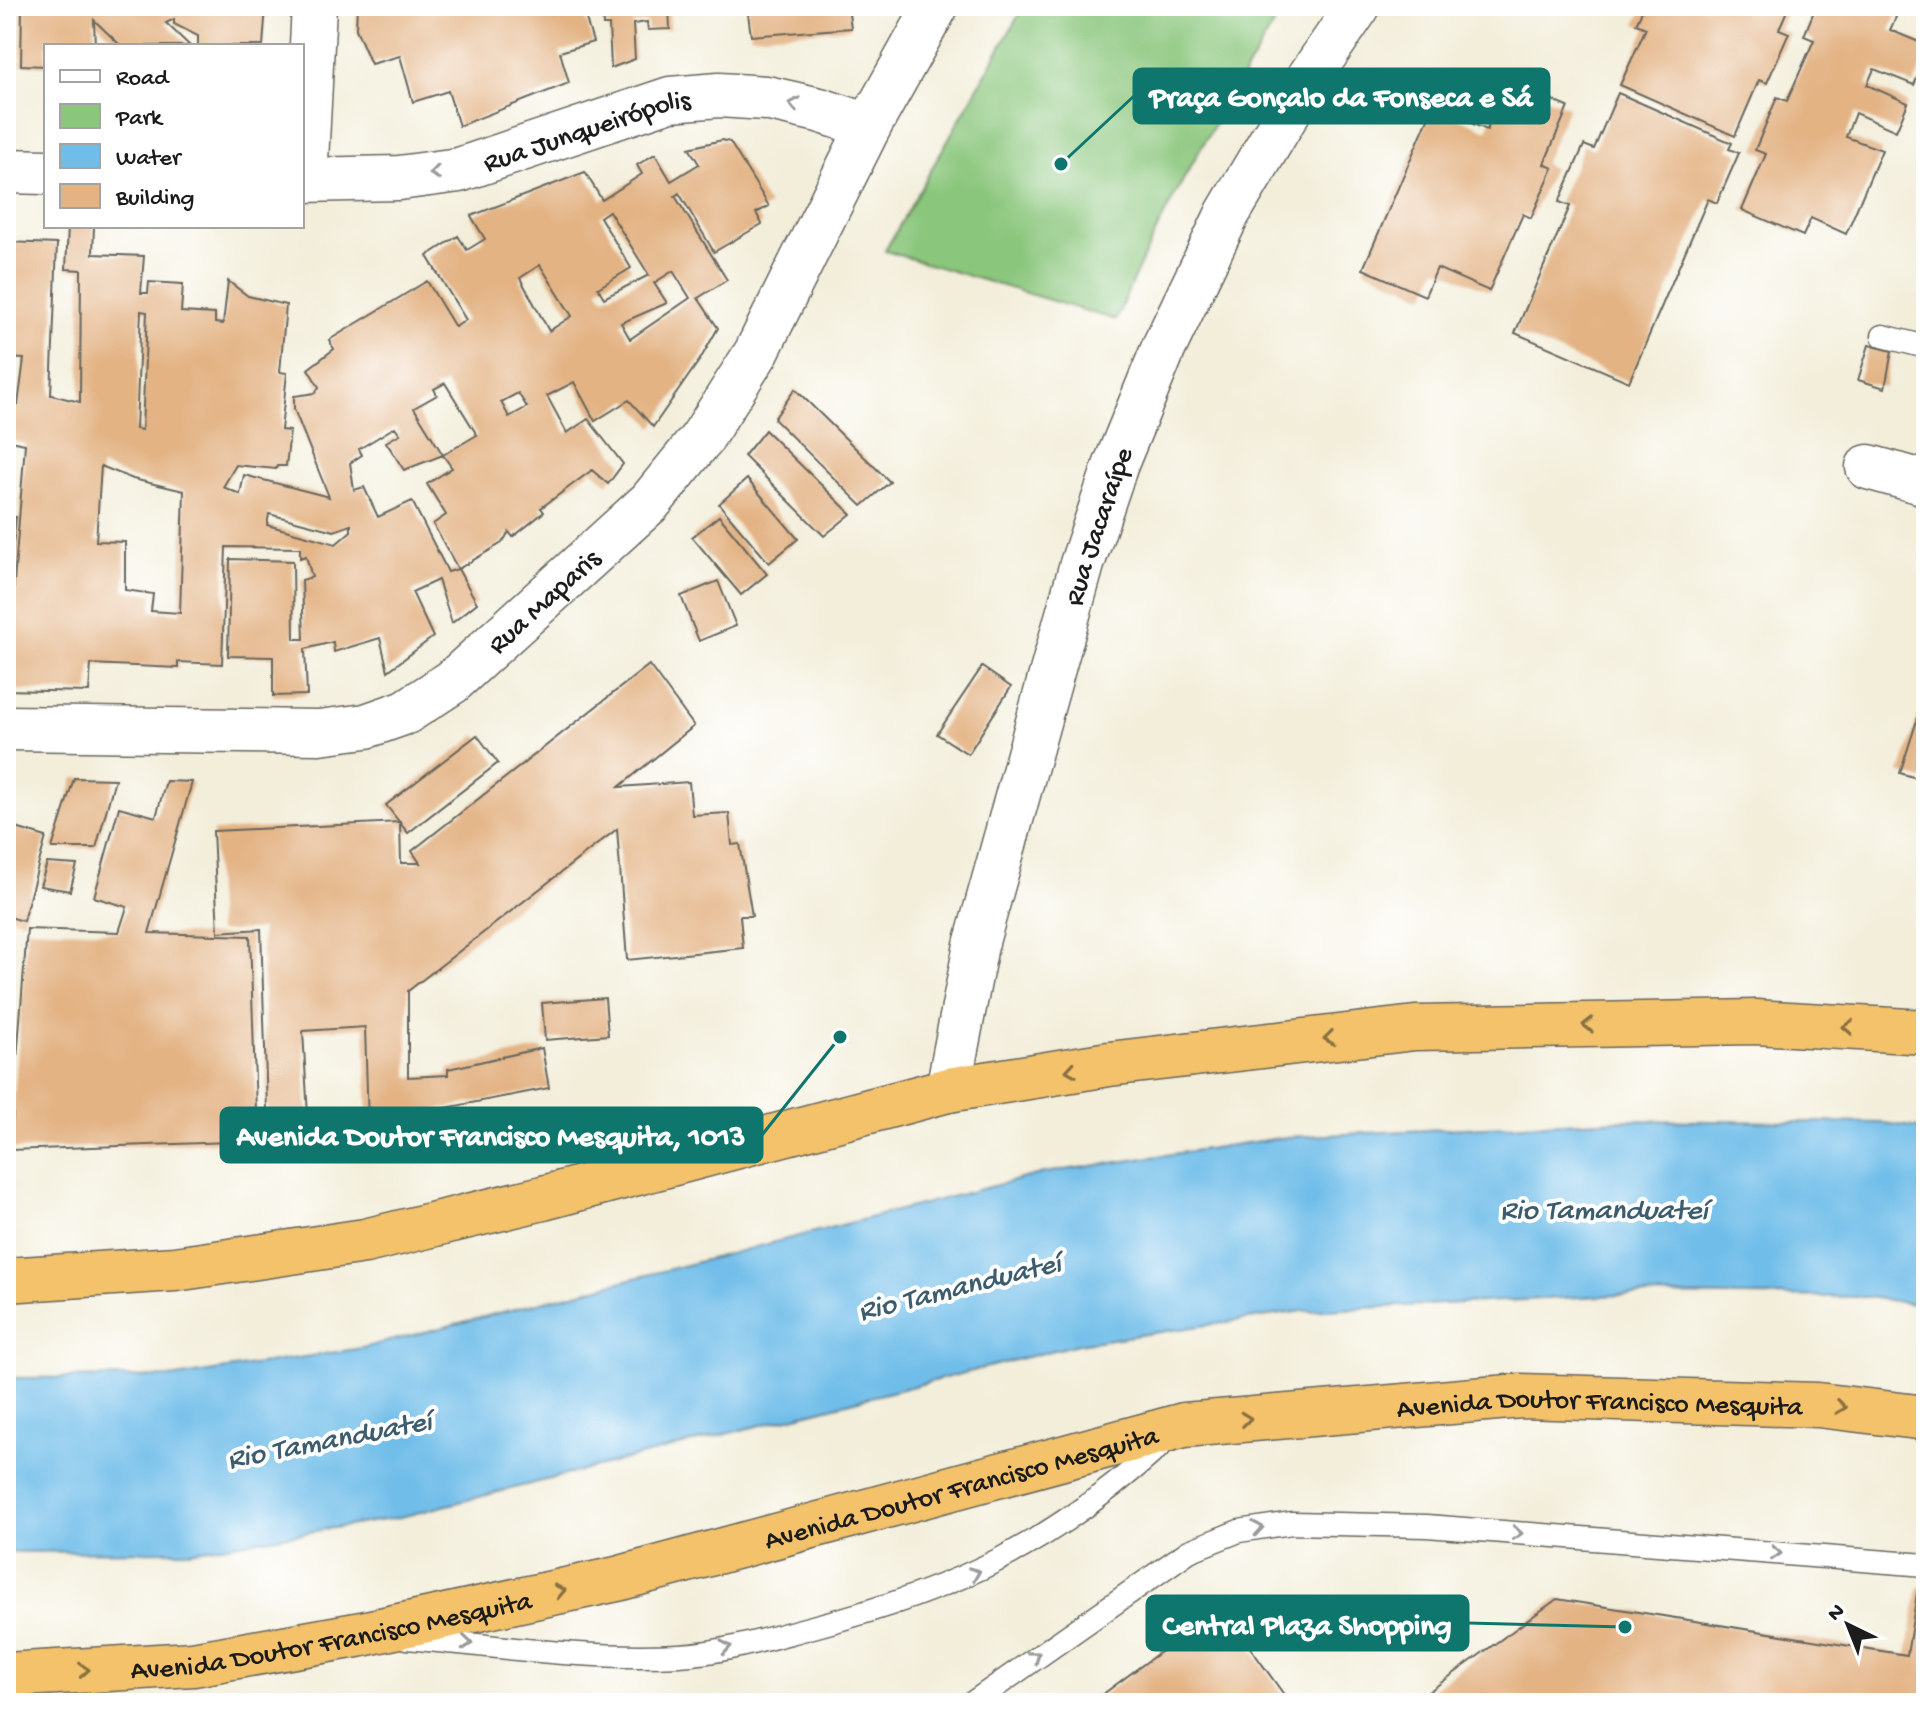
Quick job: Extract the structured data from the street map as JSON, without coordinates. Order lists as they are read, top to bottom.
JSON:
{
  "streets": {
    "highway": ["Avenida Doutor Francisco Mesquita"],
    "street": ["Rua Junqueirópolis", "Rua Jacaraípe", "Rua Maparis"]
  },
  "crossings": [
    ["Rua Junqueirópolis", "Rua Maparis"]
  ],
  "one_way": ["Rua Junqueirópolis"],
  "water": ["Rio Tamanduateí"],
  "places": ["Praça Gonçalo da Fonseca e Sá", "Avenida Doutor Francisco Mesquita, 1013", "Central Plaza Shopping"],
  "legend": [
    "Road",
    "Park",
    "Water",
    "Building"
  ],
  "north": "top left"
}
